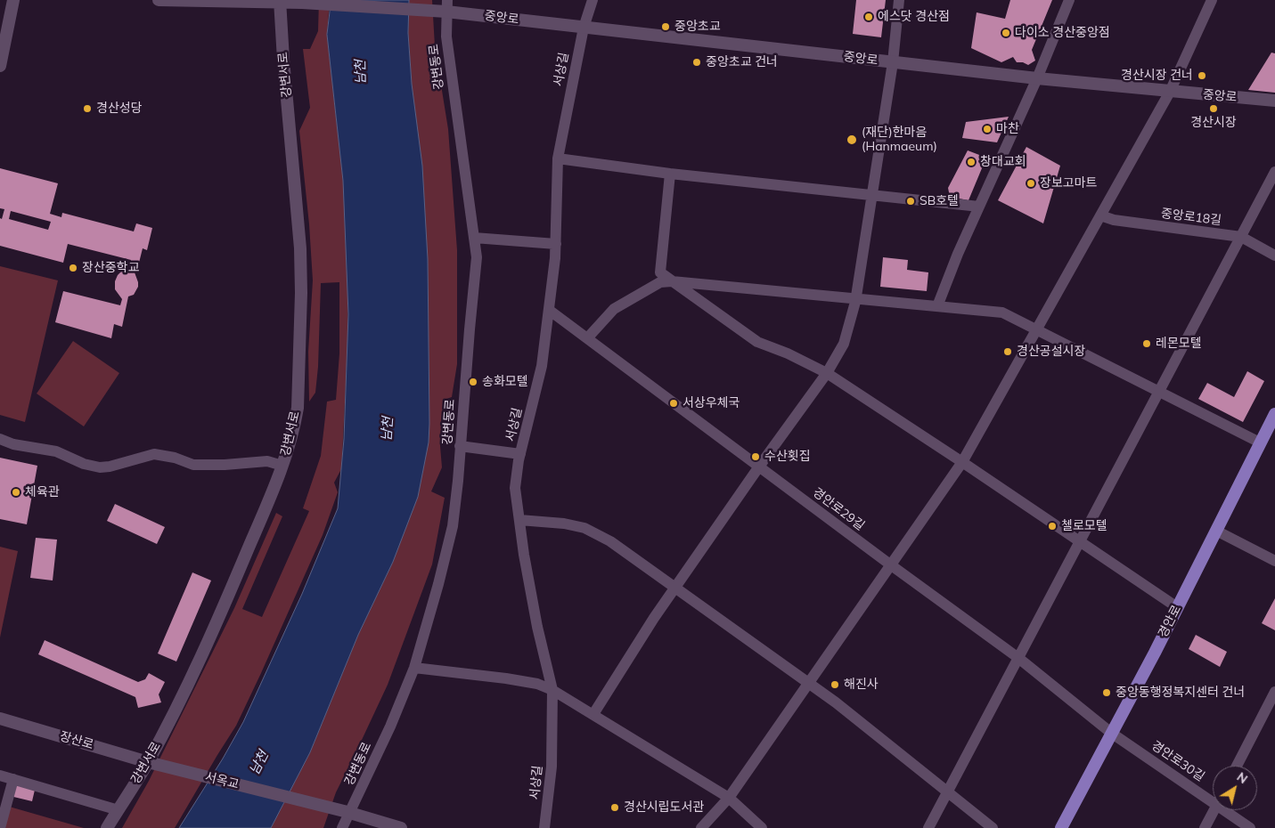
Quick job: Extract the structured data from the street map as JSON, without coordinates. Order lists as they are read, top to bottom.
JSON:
{
  "streets": {
    "main road": ["경안로"],
    "street": [
      "중앙로",
      "강변동로",
      "서상길",
      "강변서로",
      "중앙로18길",
      "경안로29길",
      "장산로",
      "경안로30길",
      "서옥교"
    ]
  },
  "crossings": [
    ["중앙로", "강변동로"],
    ["중앙로", "서상길"],
    ["중앙로", "강변서로"],
    ["강변동로", "서옥교"],
    ["서상길", "경안로29길"],
    ["강변서로", "장산로"],
    ["강변서로", "서옥교"],
    ["경안로29길", "경안로"],
    ["경안로29길", "경안로30길"],
    ["경안로", "경안로30길"],
    ["장산로", "서옥교"]
  ],
  "water": ["남천"],
  "places": [
    "에스닷 경산점",
    "중앙초교",
    "다이소 경산중앙점",
    "중앙초교 건너",
    "경산시장 건너",
    "경산성당",
    "경산시장",
    "마찬",
    "(재단)한마음 (Hanmaeum)",
    "창대교회",
    "장보고마트",
    "SB호텔",
    "장산중학교",
    "레몬모텔",
    "경산공설시장",
    "송화모텔",
    "서상우체국",
    "수산횟집",
    "체육관",
    "첼로모텔",
    "해진사",
    "중앙동행정복지센터 건너",
    "경산시립도서관"
  ],
  "north": "top right"
}
